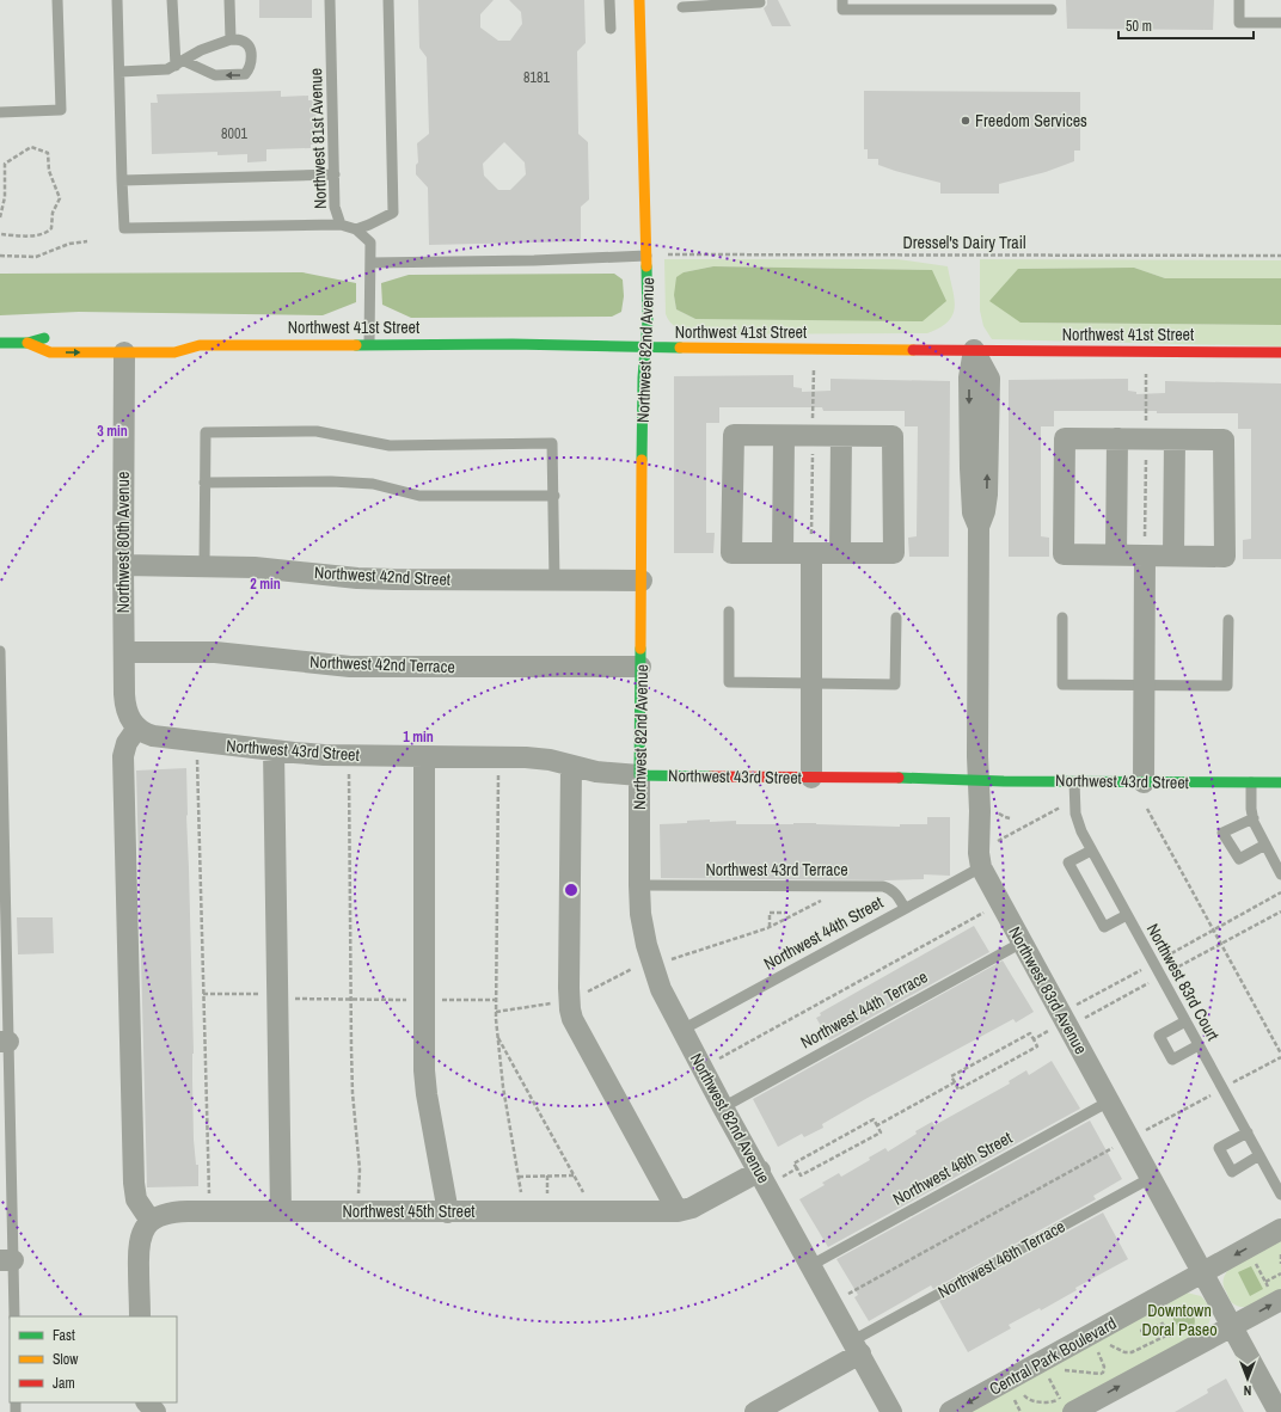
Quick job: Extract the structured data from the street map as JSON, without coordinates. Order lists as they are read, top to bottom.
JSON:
{
  "streets": {
    "street": [
      "Northwest 41st Street",
      "Northwest 82nd Avenue",
      "Northwest 80th Avenue",
      "Northwest 42nd Street",
      "Northwest 42nd Terrace",
      "Northwest 43rd Street",
      "Northwest 83rd Avenue",
      "Northwest 45th Street",
      "Northwest 46th Terrace",
      "Central Park Boulevard"
    ],
    "lane": [
      "Northwest 81st Avenue",
      "Northwest 43rd Terrace",
      "Northwest 44th Street",
      "Northwest 83rd Court",
      "Northwest 44th Terrace",
      "Northwest 46th Street"
    ],
    "path": ["Dressel's Dairy Trail"]
  },
  "crossings": [
    ["Dressel's Dairy Trail", "Northwest 82nd Avenue"],
    ["Northwest 41st Street", "Northwest 82nd Avenue"],
    ["Northwest 41st Street", "Northwest 80th Avenue"],
    ["Northwest 41st Street", "Northwest 83rd Avenue"],
    ["Northwest 82nd Avenue", "Northwest 42nd Street"],
    ["Northwest 82nd Avenue", "Northwest 42nd Terrace"],
    ["Northwest 82nd Avenue", "Northwest 43rd Street"],
    ["Northwest 82nd Avenue", "Northwest 43rd Terrace"],
    ["Northwest 82nd Avenue", "Northwest 44th Street"],
    ["Northwest 82nd Avenue", "Northwest 44th Terrace"],
    ["Northwest 82nd Avenue", "Northwest 46th Street"],
    ["Northwest 82nd Avenue", "Northwest 45th Street"],
    ["Northwest 82nd Avenue", "Northwest 46th Terrace"],
    ["Northwest 80th Avenue", "Northwest 42nd Street"],
    ["Northwest 80th Avenue", "Northwest 42nd Terrace"],
    ["Northwest 80th Avenue", "Northwest 43rd Street"],
    ["Northwest 43rd Street", "Northwest 83rd Court"],
    ["Northwest 43rd Street", "Northwest 83rd Avenue"],
    ["Northwest 43rd Terrace", "Northwest 44th Street"],
    ["Northwest 44th Street", "Northwest 83rd Avenue"],
    ["Northwest 83rd Avenue", "Northwest 44th Terrace"],
    ["Northwest 83rd Avenue", "Northwest 46th Street"],
    ["Northwest 83rd Avenue", "Northwest 46th Terrace"],
    ["Northwest 83rd Avenue", "Central Park Boulevard"]
  ],
  "parks": ["Downtown Doral Paseo"],
  "places": ["Freedom Services"],
  "house_numbers": ["8181", "8001"],
  "legend": ["Fast", "Slow", "Jam"],
  "scale_bar": "50 m",
  "north": "bottom",
  "rings": ["3 min", "2 min", "1 min"]
}
